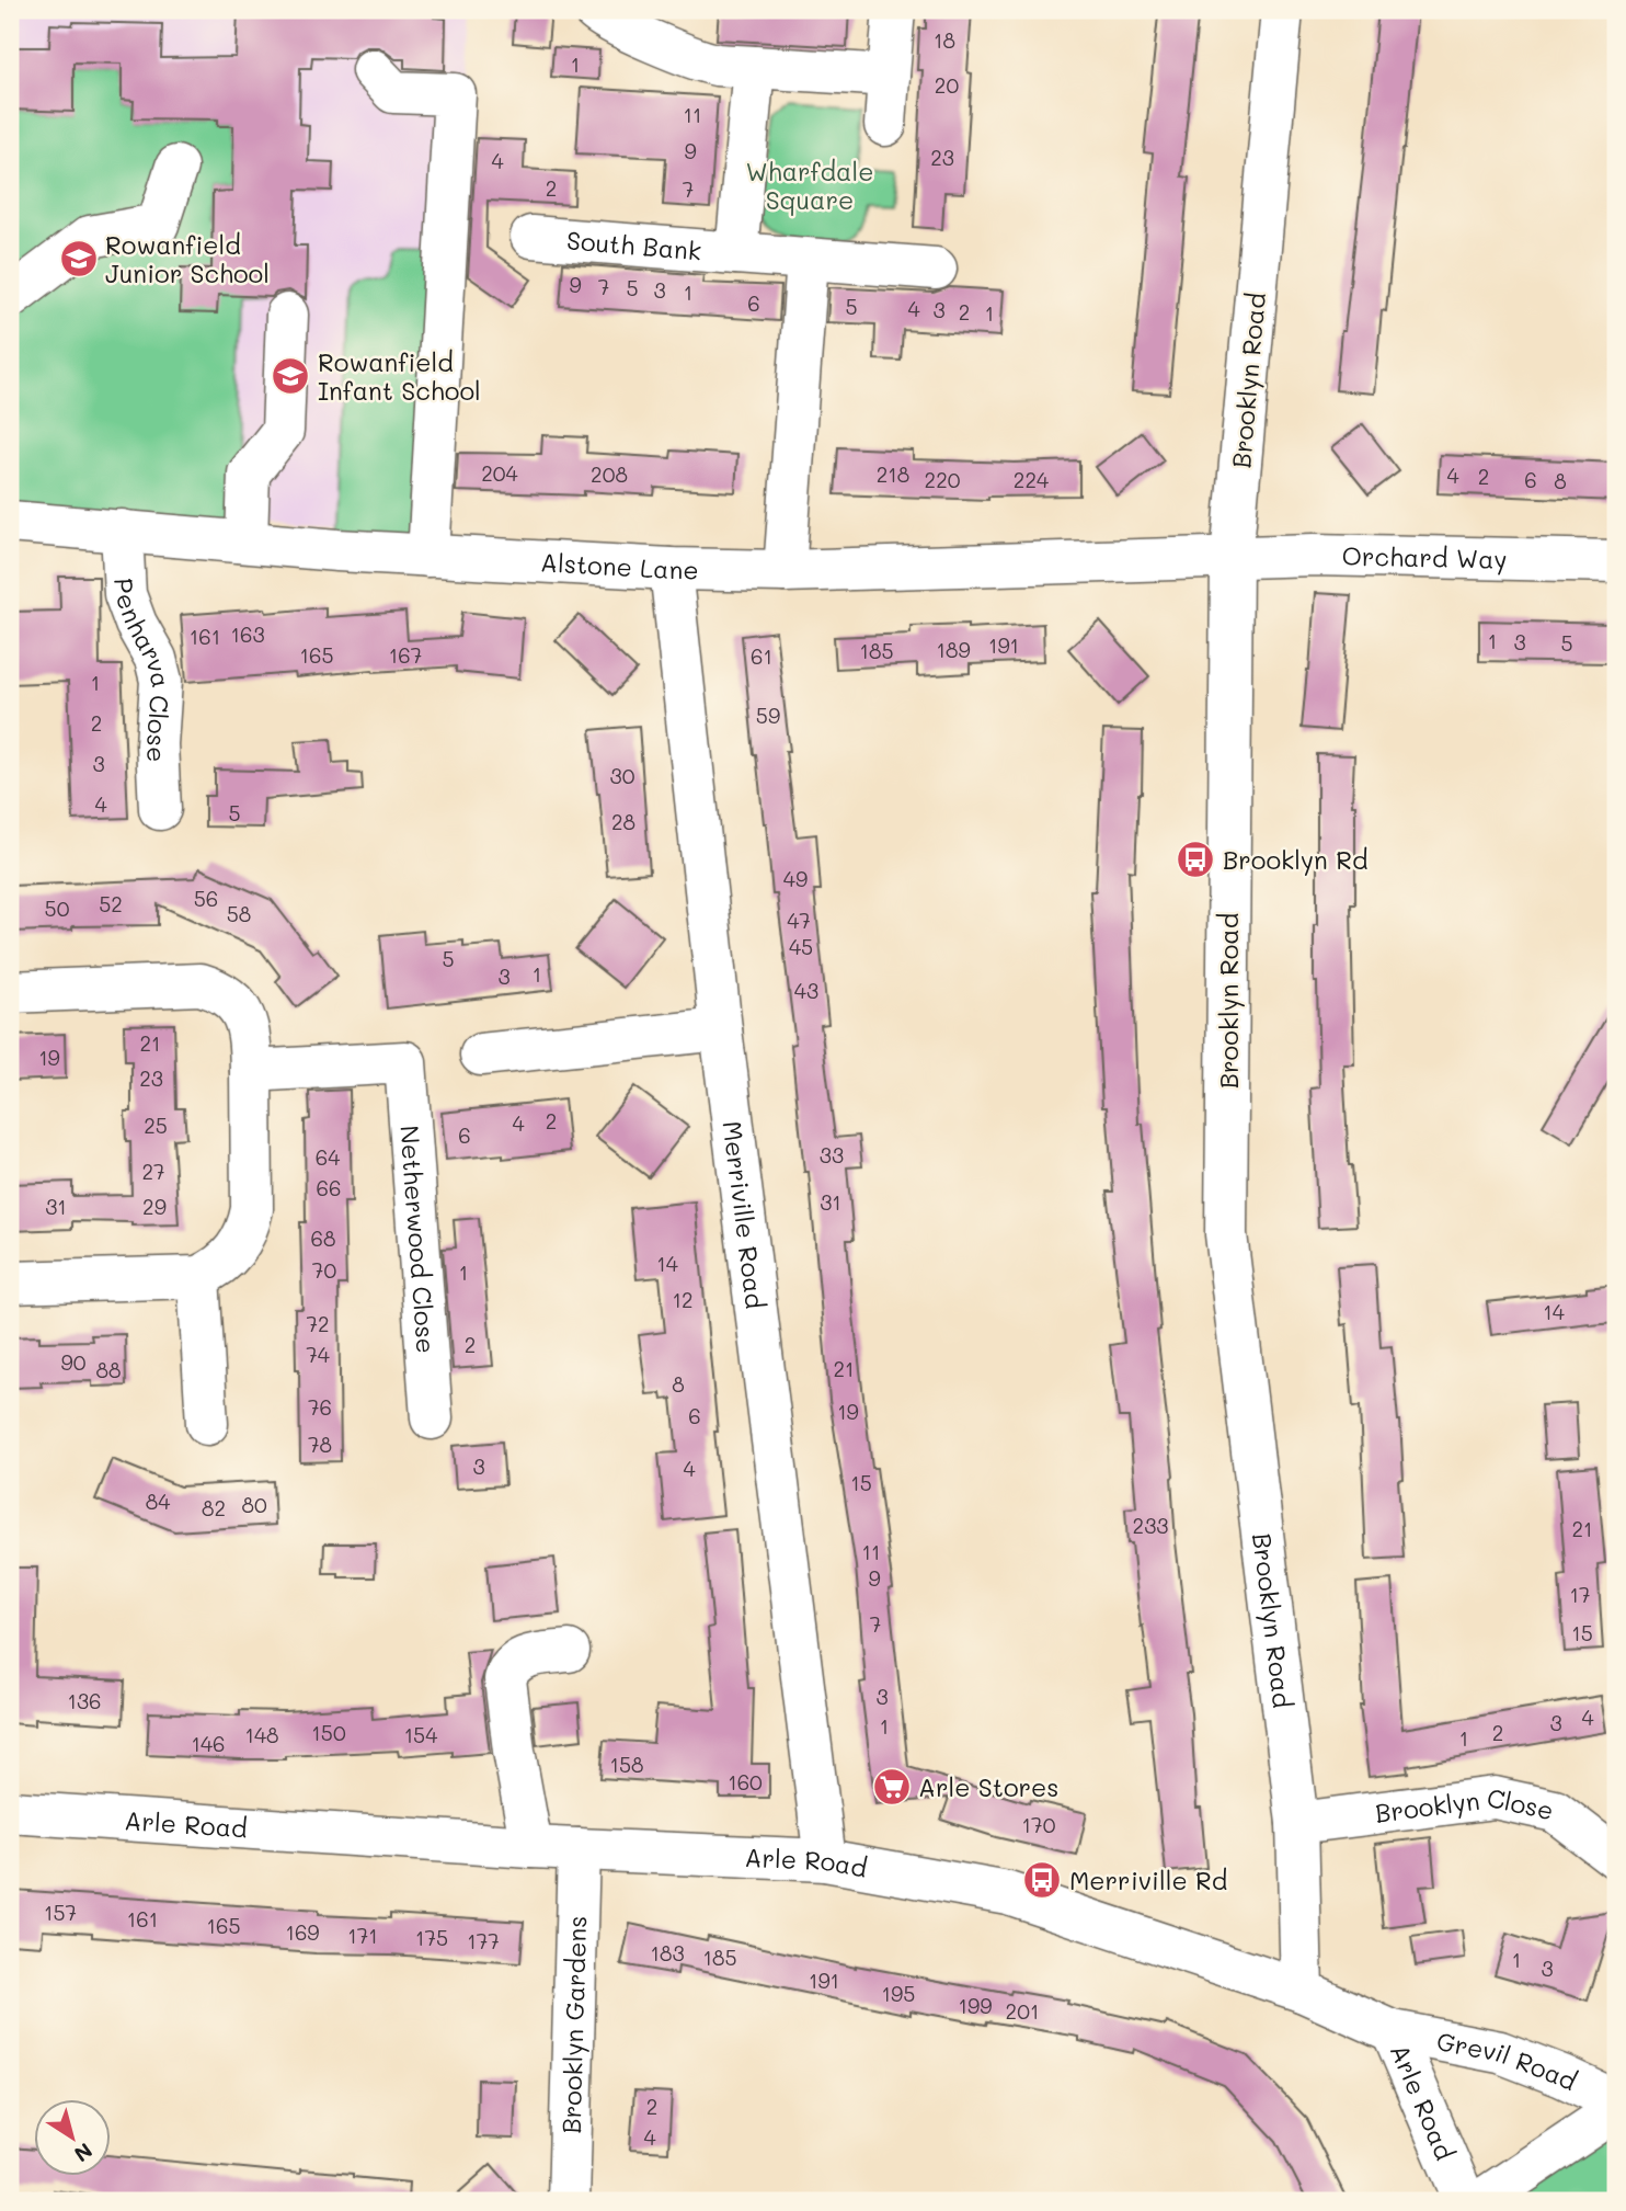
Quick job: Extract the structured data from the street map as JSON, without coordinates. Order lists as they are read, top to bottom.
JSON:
{
  "streets": {
    "street": [
      "South Bank",
      "Brooklyn Road",
      "Orchard Way",
      "Alstone Lane",
      "Penharva Close",
      "Merriville Road",
      "Netherwood Close",
      "Brooklyn Close",
      "Arle Road",
      "Brooklyn Gardens",
      "Grevil Road"
    ]
  },
  "crossings": [
    ["Brooklyn Road", "Orchard Way"],
    ["Brooklyn Road", "Alstone Lane"],
    ["Brooklyn Road", "Brooklyn Close"],
    ["Brooklyn Road", "Arle Road"],
    ["Orchard Way", "Alstone Lane"],
    ["Alstone Lane", "Penharva Close"],
    ["Alstone Lane", "Merriville Road"],
    ["Merriville Road", "Arle Road"],
    ["Arle Road", "Brooklyn Gardens"],
    ["Arle Road", "Grevil Road"]
  ],
  "parks": ["Wharfdale Square"],
  "places": {
    "school or university": ["Rowanfield Junior School", "Rowanfield Infant School"],
    "bus stop": ["Brooklyn Rd", "Merriville Rd"],
    "supermarket": ["Arle Stores"]
  },
  "house_numbers": [
    "18",
    "1",
    "20",
    "11",
    "9",
    "23",
    "4",
    "2",
    "7",
    "9",
    "7",
    "5",
    "3",
    "1",
    "6",
    "5",
    "4",
    "3",
    "2",
    "1",
    "204",
    "208",
    "218",
    "4",
    "2",
    "220",
    "224",
    "6",
    "8",
    "163",
    "161",
    "1",
    "3",
    "5",
    "191",
    "189",
    "185",
    "165",
    "167",
    "61",
    "1",
    "59",
    "2",
    "3",
    "30",
    "4",
    "5",
    "28",
    "49",
    "56",
    "52",
    "50",
    "58",
    "47",
    "45",
    "5",
    "1",
    "3",
    "43",
    "21",
    "19",
    "23",
    "2",
    "4",
    "25",
    "6",
    "33",
    "64",
    "27",
    "66",
    "31",
    "31",
    "29",
    "68",
    "14",
    "70",
    "1",
    "12",
    "14",
    "72",
    "2",
    "74",
    "90",
    "21",
    "88",
    "8",
    "76",
    "19",
    "6",
    "78",
    "3",
    "4",
    "15",
    "84",
    "80",
    "82",
    "233",
    "21",
    "11",
    "9",
    "17",
    "7",
    "15",
    "3",
    "136",
    "4",
    "3",
    "1",
    "150",
    "2",
    "148",
    "154",
    "1",
    "146",
    "158",
    "160",
    "170",
    "157",
    "161",
    "165",
    "169",
    "171",
    "175",
    "177",
    "183",
    "185",
    "1",
    "3",
    "191",
    "195",
    "199",
    "201",
    "2",
    "4"
  ],
  "north": "bottom right"
}
